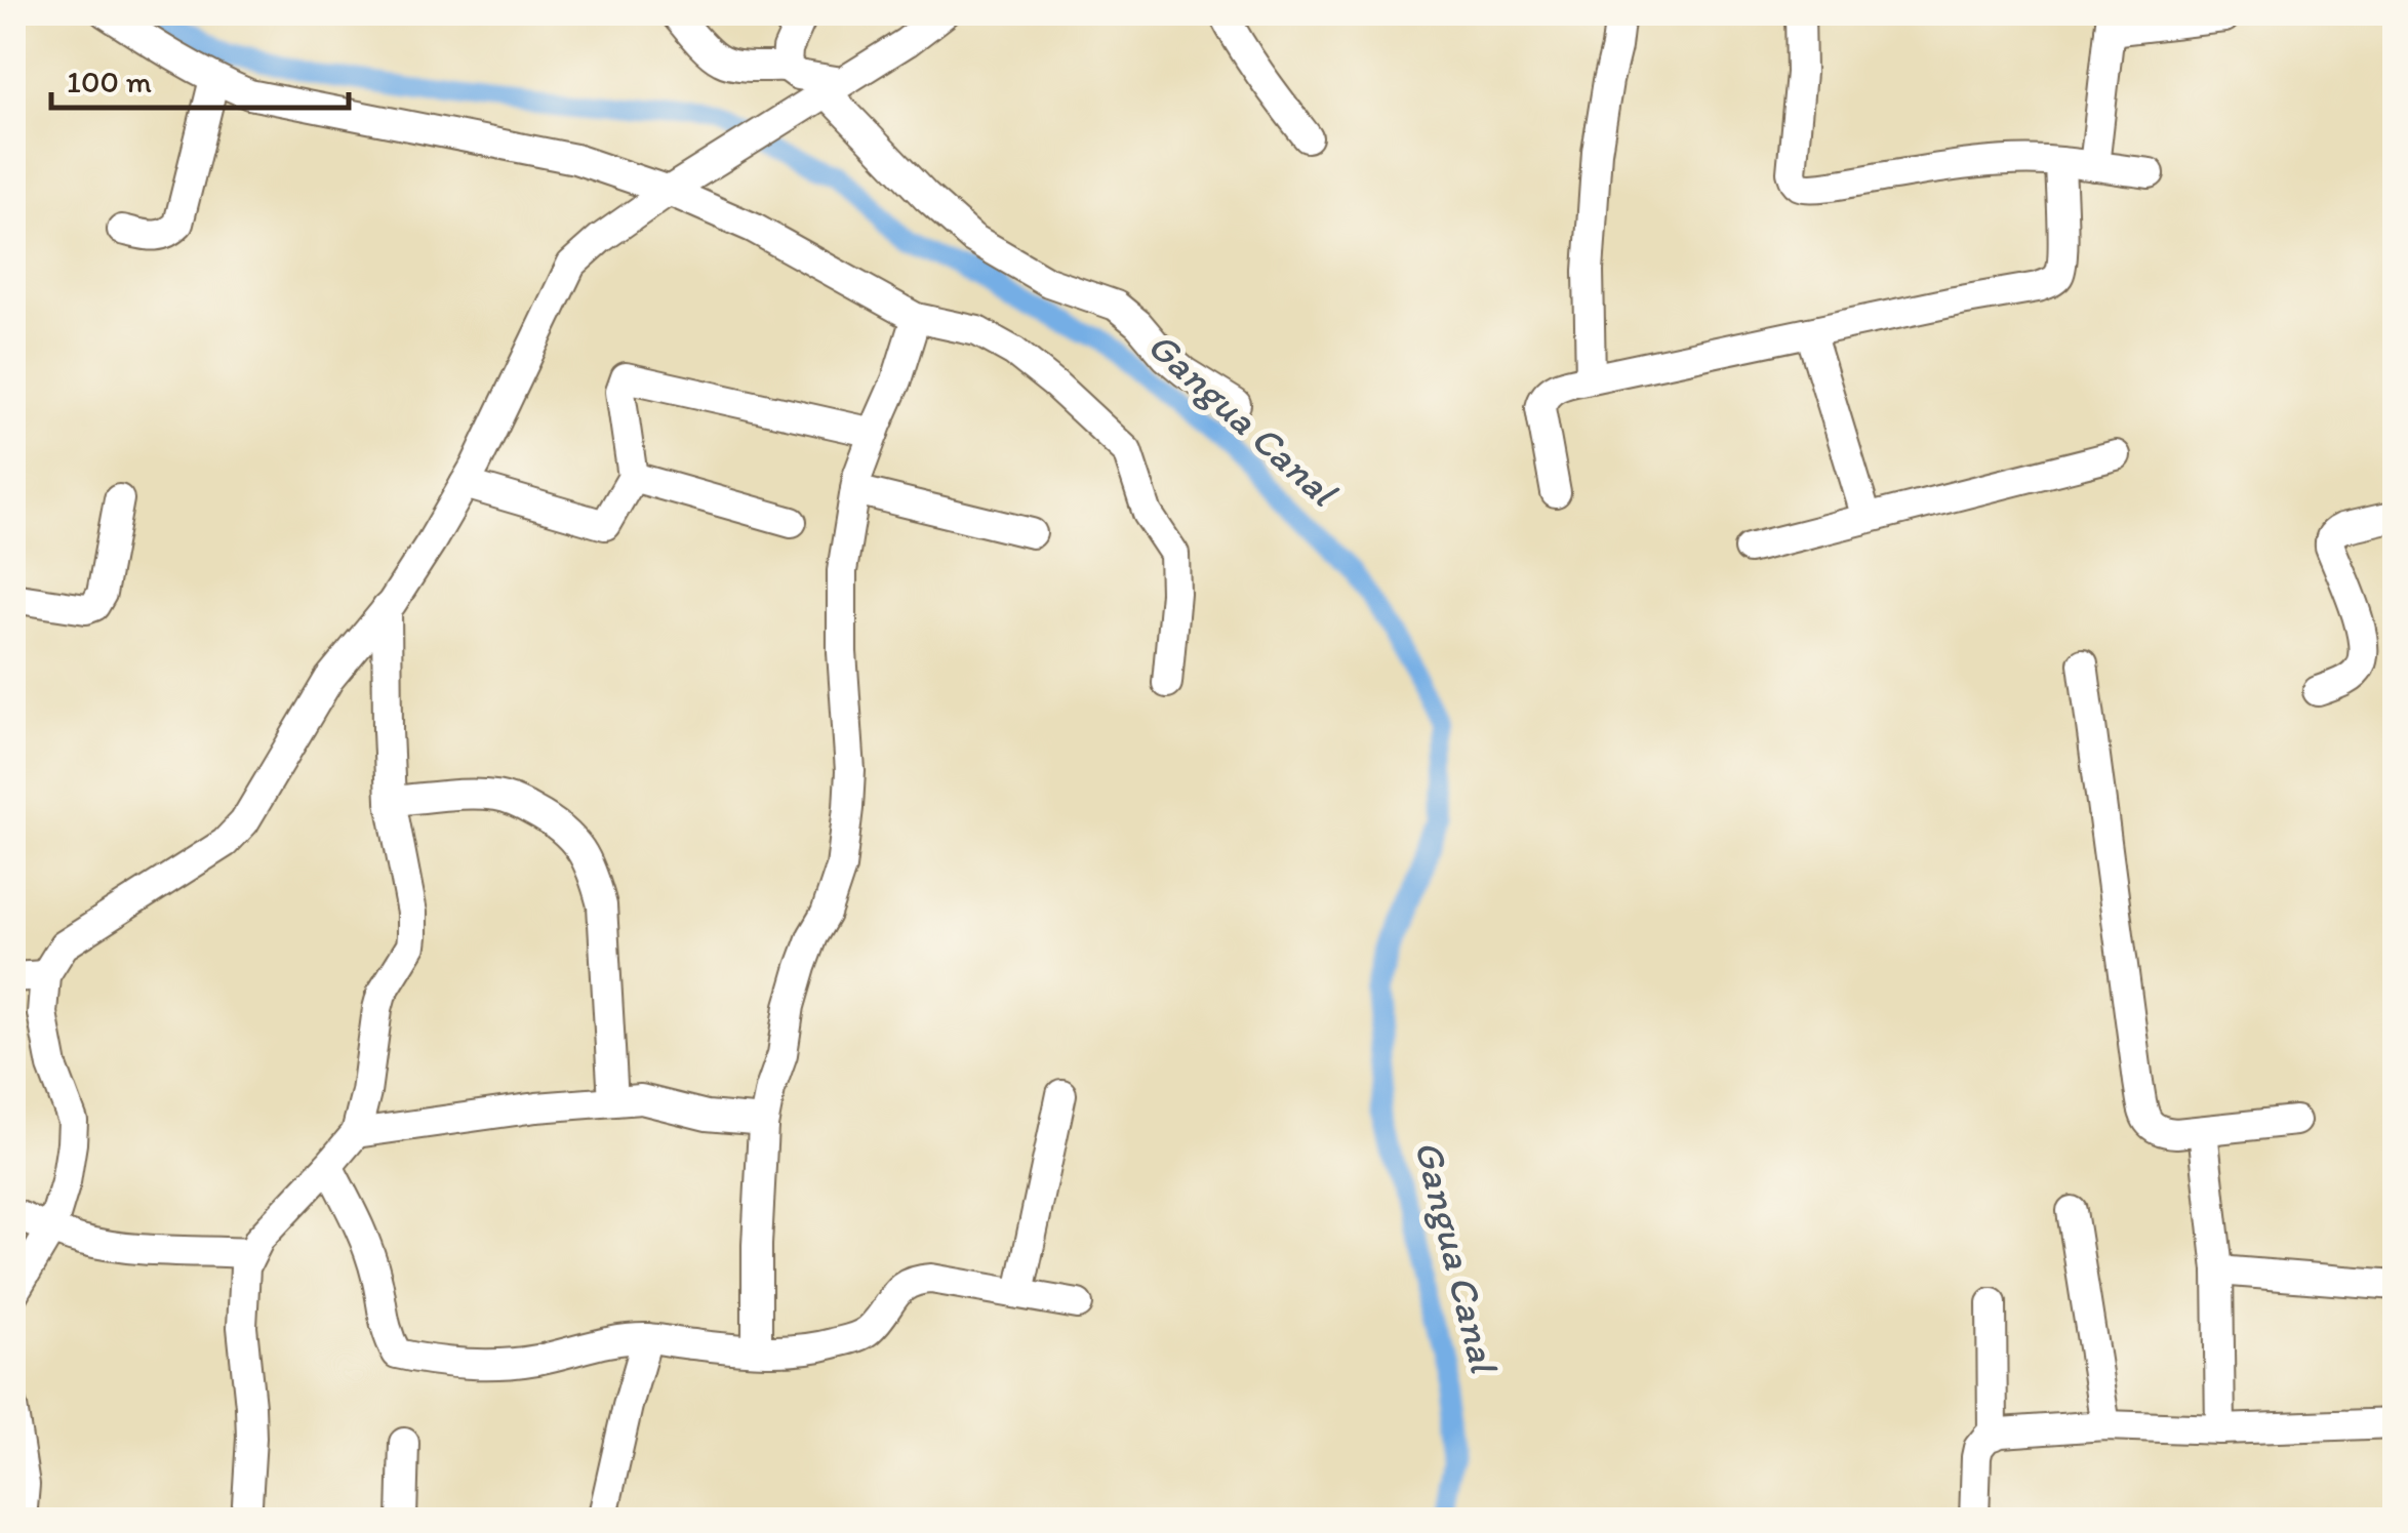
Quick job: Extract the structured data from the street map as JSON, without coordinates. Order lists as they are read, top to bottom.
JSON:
{
  "water": ["Gangua Canal"],
  "scale_bar": "100 m"
}
